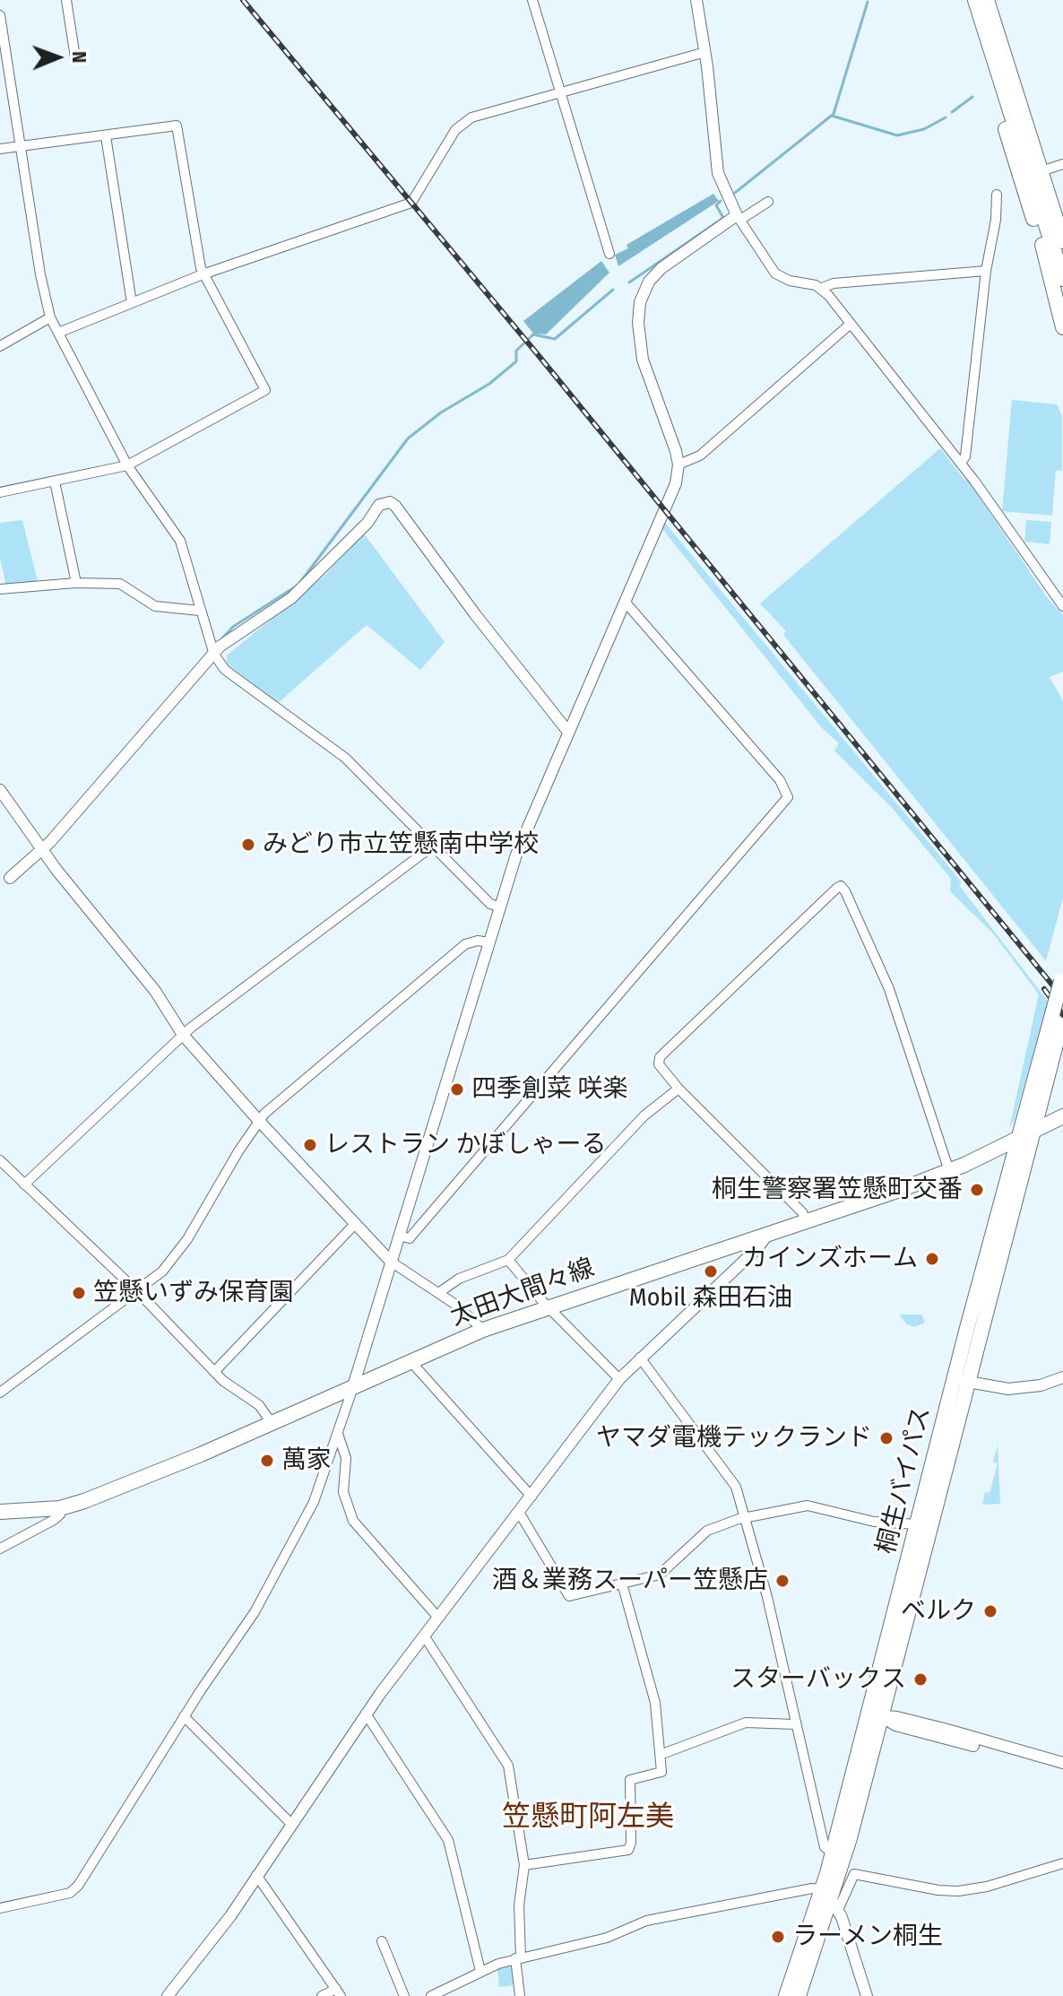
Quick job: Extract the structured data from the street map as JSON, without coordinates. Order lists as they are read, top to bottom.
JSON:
{
  "streets": {
    "main road": ["太田大間々線", "桐生バイパス"]
  },
  "crossings": [
    ["太田大間々線", "桐生バイパス"]
  ],
  "districts": ["笠懸町阿左美"],
  "places": [
    "みどり市立笠懸南中学校",
    "四季創菜 咲楽",
    "レストラン かぼしゃーる",
    "桐生警察署笠懸町交番",
    "カインズホーム",
    "Mobil 森田石油",
    "笠懸いずみ保育園",
    "ヤマダ電機テックランド",
    "萬家",
    "酒＆業務スーパー笠懸店",
    "ベルク",
    "スターバックス",
    "ラーメン桐生"
  ],
  "north": "right"
}
